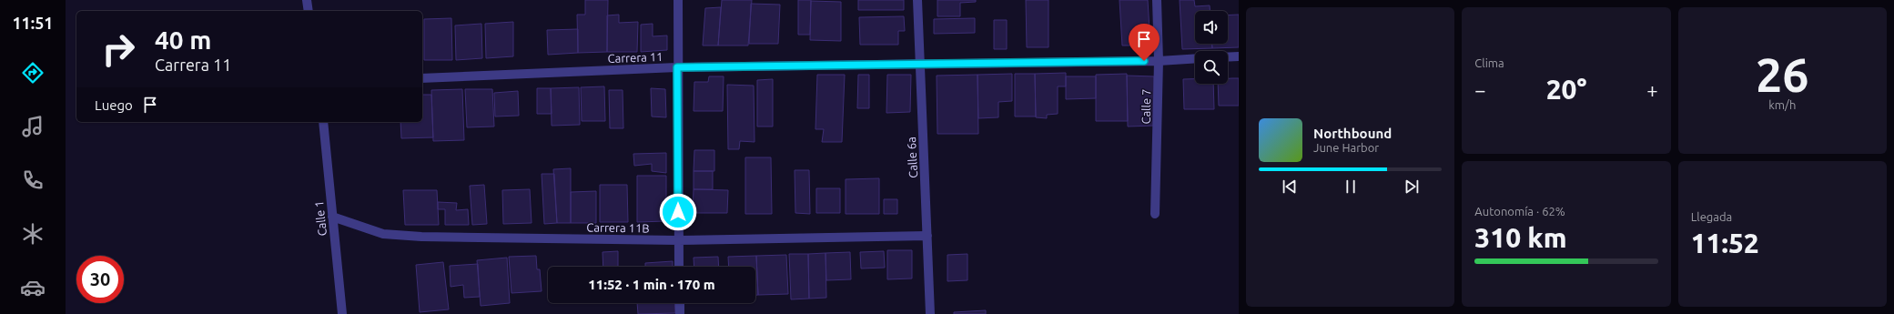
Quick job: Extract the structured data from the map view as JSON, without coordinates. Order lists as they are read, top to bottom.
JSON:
{
  "streets": {
    "street": [
      "Carrera 11",
      "Calle 7",
      "Calle 6a",
      "Calle 1",
      "Carrera 11B"
    ]
  },
  "crossings": [
    ["Carrera 11", "Calle 7"],
    ["Carrera 11", "Calle 6a"],
    ["Calle 6a", "Carrera 11B"],
    ["Calle 1", "Carrera 11B"]
  ],
  "page": {
    "tabs": "11:51",
    "tile": [
      "Clima",
      ["26", "km/h"],
      ["Autonomía · 62%", "310 km"],
      ["Llegada", "11:52"]
    ],
    "turn": ["40 m", "Carrera 11"],
    "heat": ["−", "20°", "+"],
    "then": "Luego",
    "song": ["Northbound", "June Harbor"],
    "limit": "30",
    "trip": "11:52 · 1 min · 170 m"
  }
}
